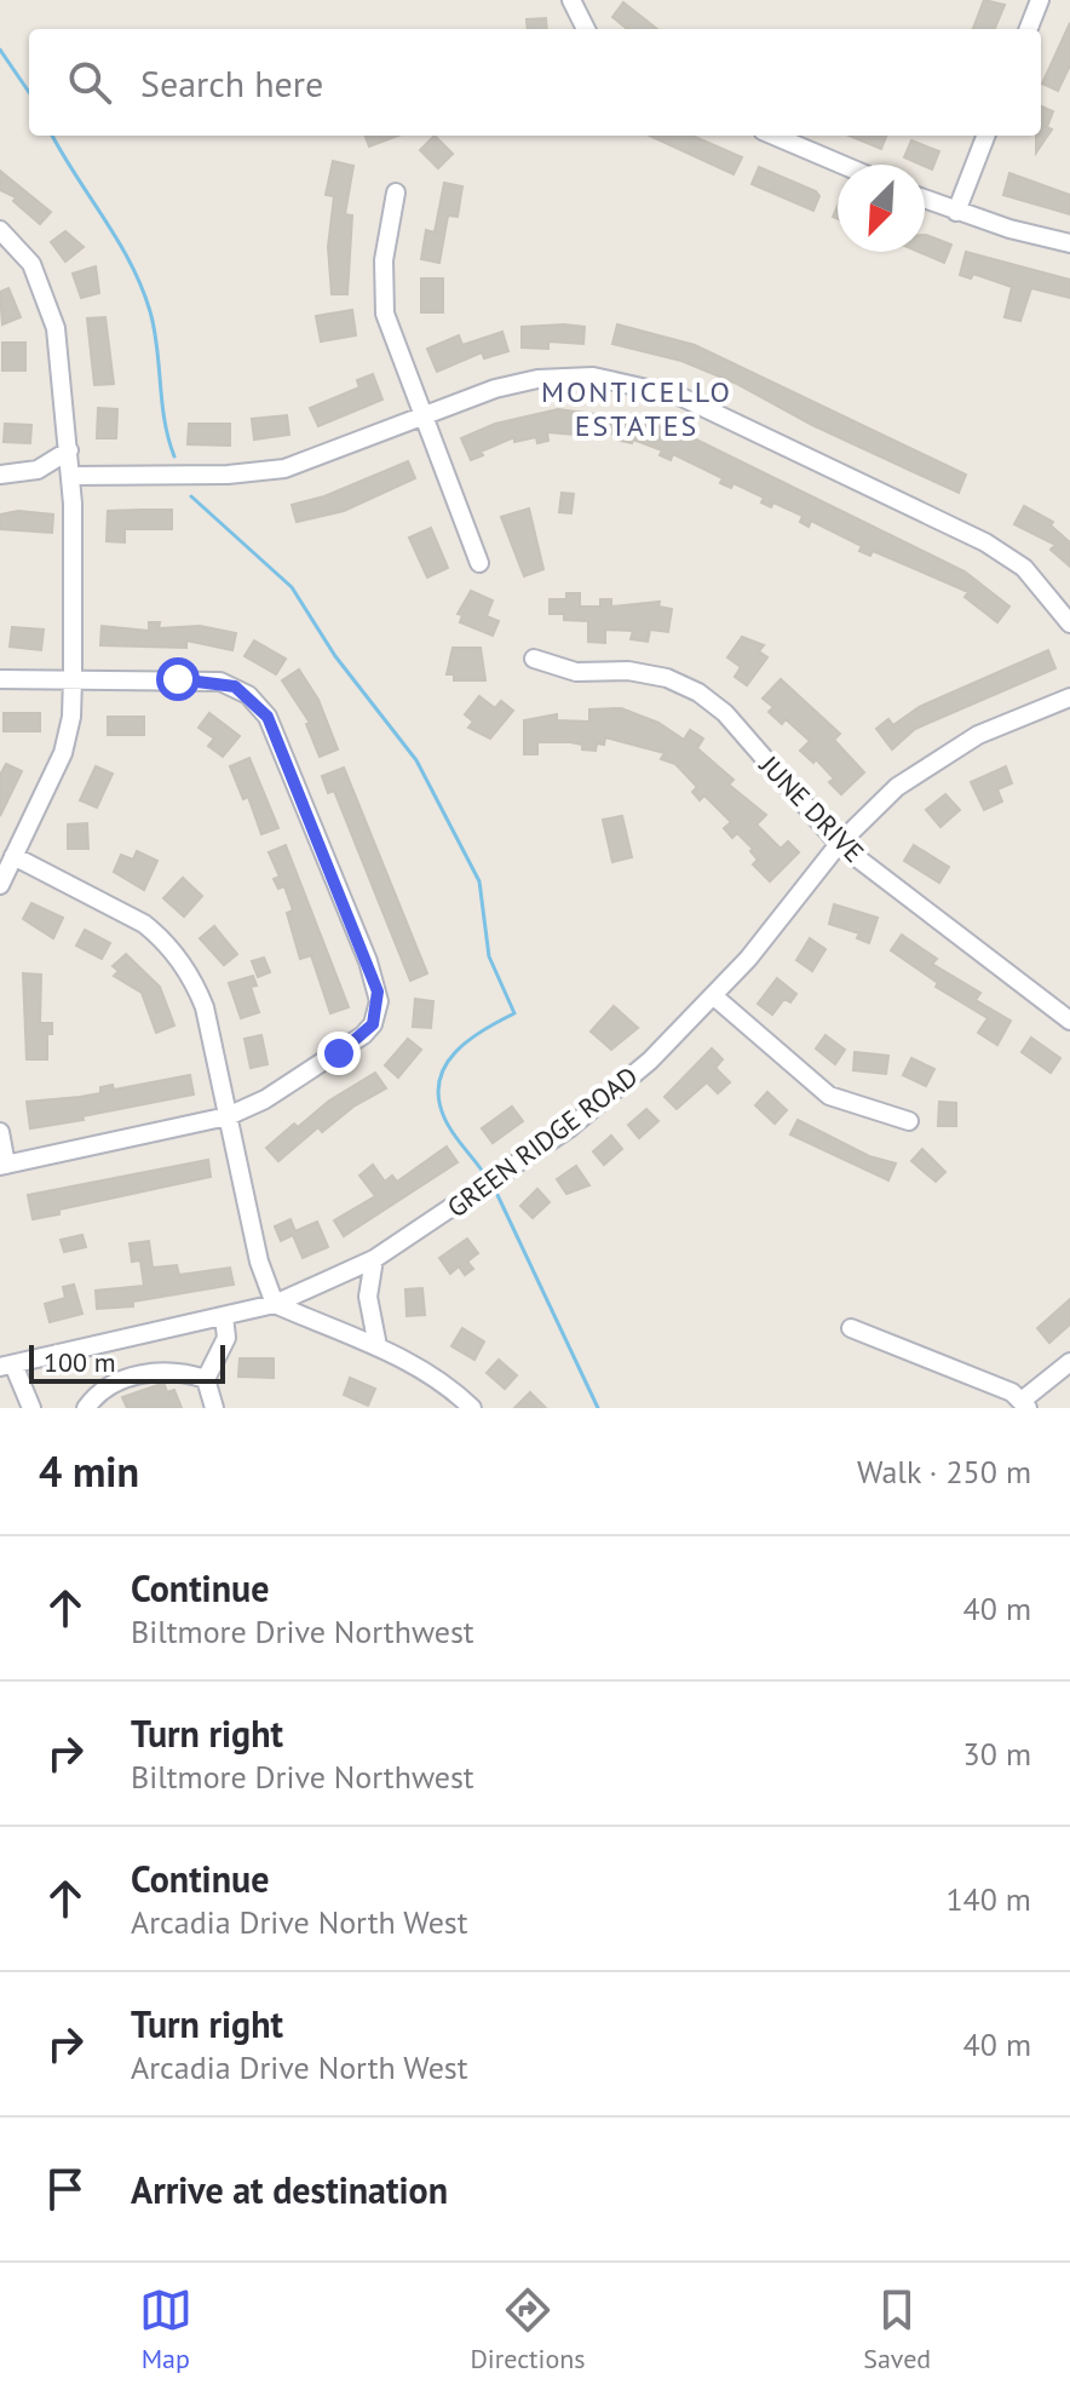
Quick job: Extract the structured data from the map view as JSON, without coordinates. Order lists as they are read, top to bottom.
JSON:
{
  "streets": {
    "street": ["JUNE DRIVE", "GREEN RIDGE ROAD"]
  },
  "crossings": [
    ["JUNE DRIVE", "GREEN RIDGE ROAD"]
  ],
  "districts": ["MONTICELLO ESTATES"],
  "scale_bar": "100 m",
  "north": "bottom left",
  "page": {
    "search": "Search here",
    "scale": "100 m",
    "heading": ["4 min", "Walk · 250 m"],
    "list": [
      ["Continue", "Biltmore Drive Northwest", "40 m"],
      ["Turn right", "Biltmore Drive Northwest", "30 m"],
      ["Continue", "Arcadia Drive North West", "140 m"],
      ["Turn right", "Arcadia Drive North West", "40 m"],
      "Arrive at destination"
    ],
    "nav": ["Map", "Directions", "Saved"]
  }
}
